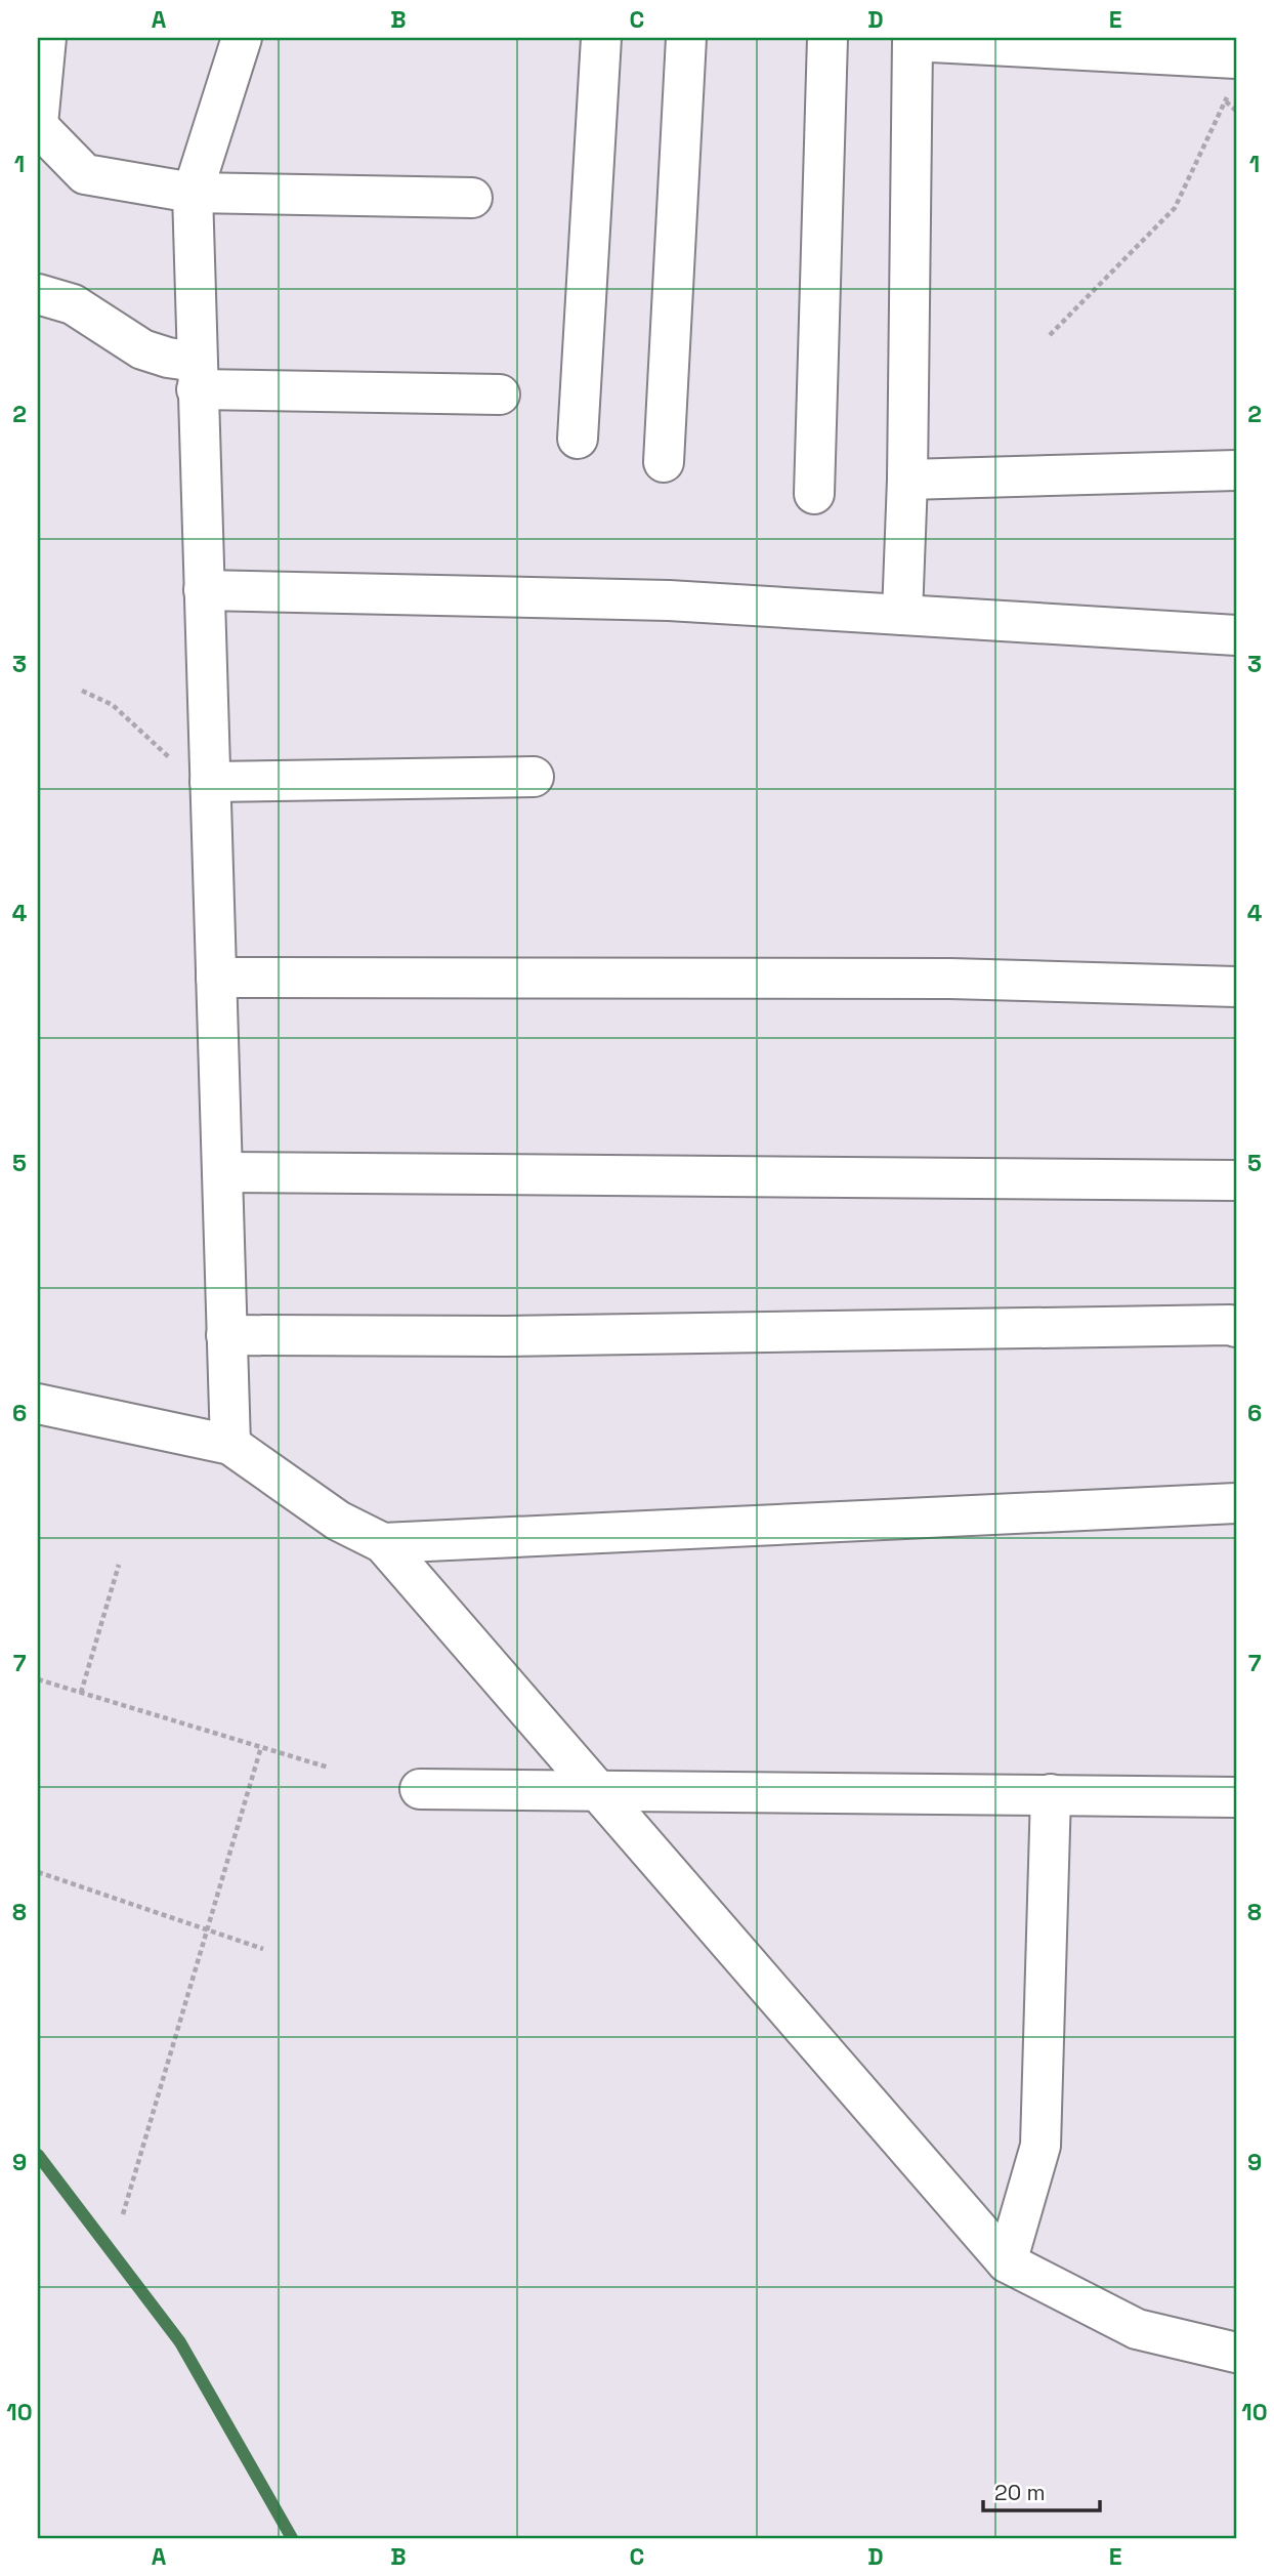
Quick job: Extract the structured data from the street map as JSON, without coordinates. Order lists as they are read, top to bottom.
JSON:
{
  "scale_bar": "20 m",
  "grid": {
    "columns": [
      "A",
      "B",
      "C",
      "D",
      "E"
    ],
    "rows": [
      "1",
      "2",
      "3",
      "4",
      "5",
      "6",
      "7",
      "8",
      "9",
      "10"
    ]
  }
}
